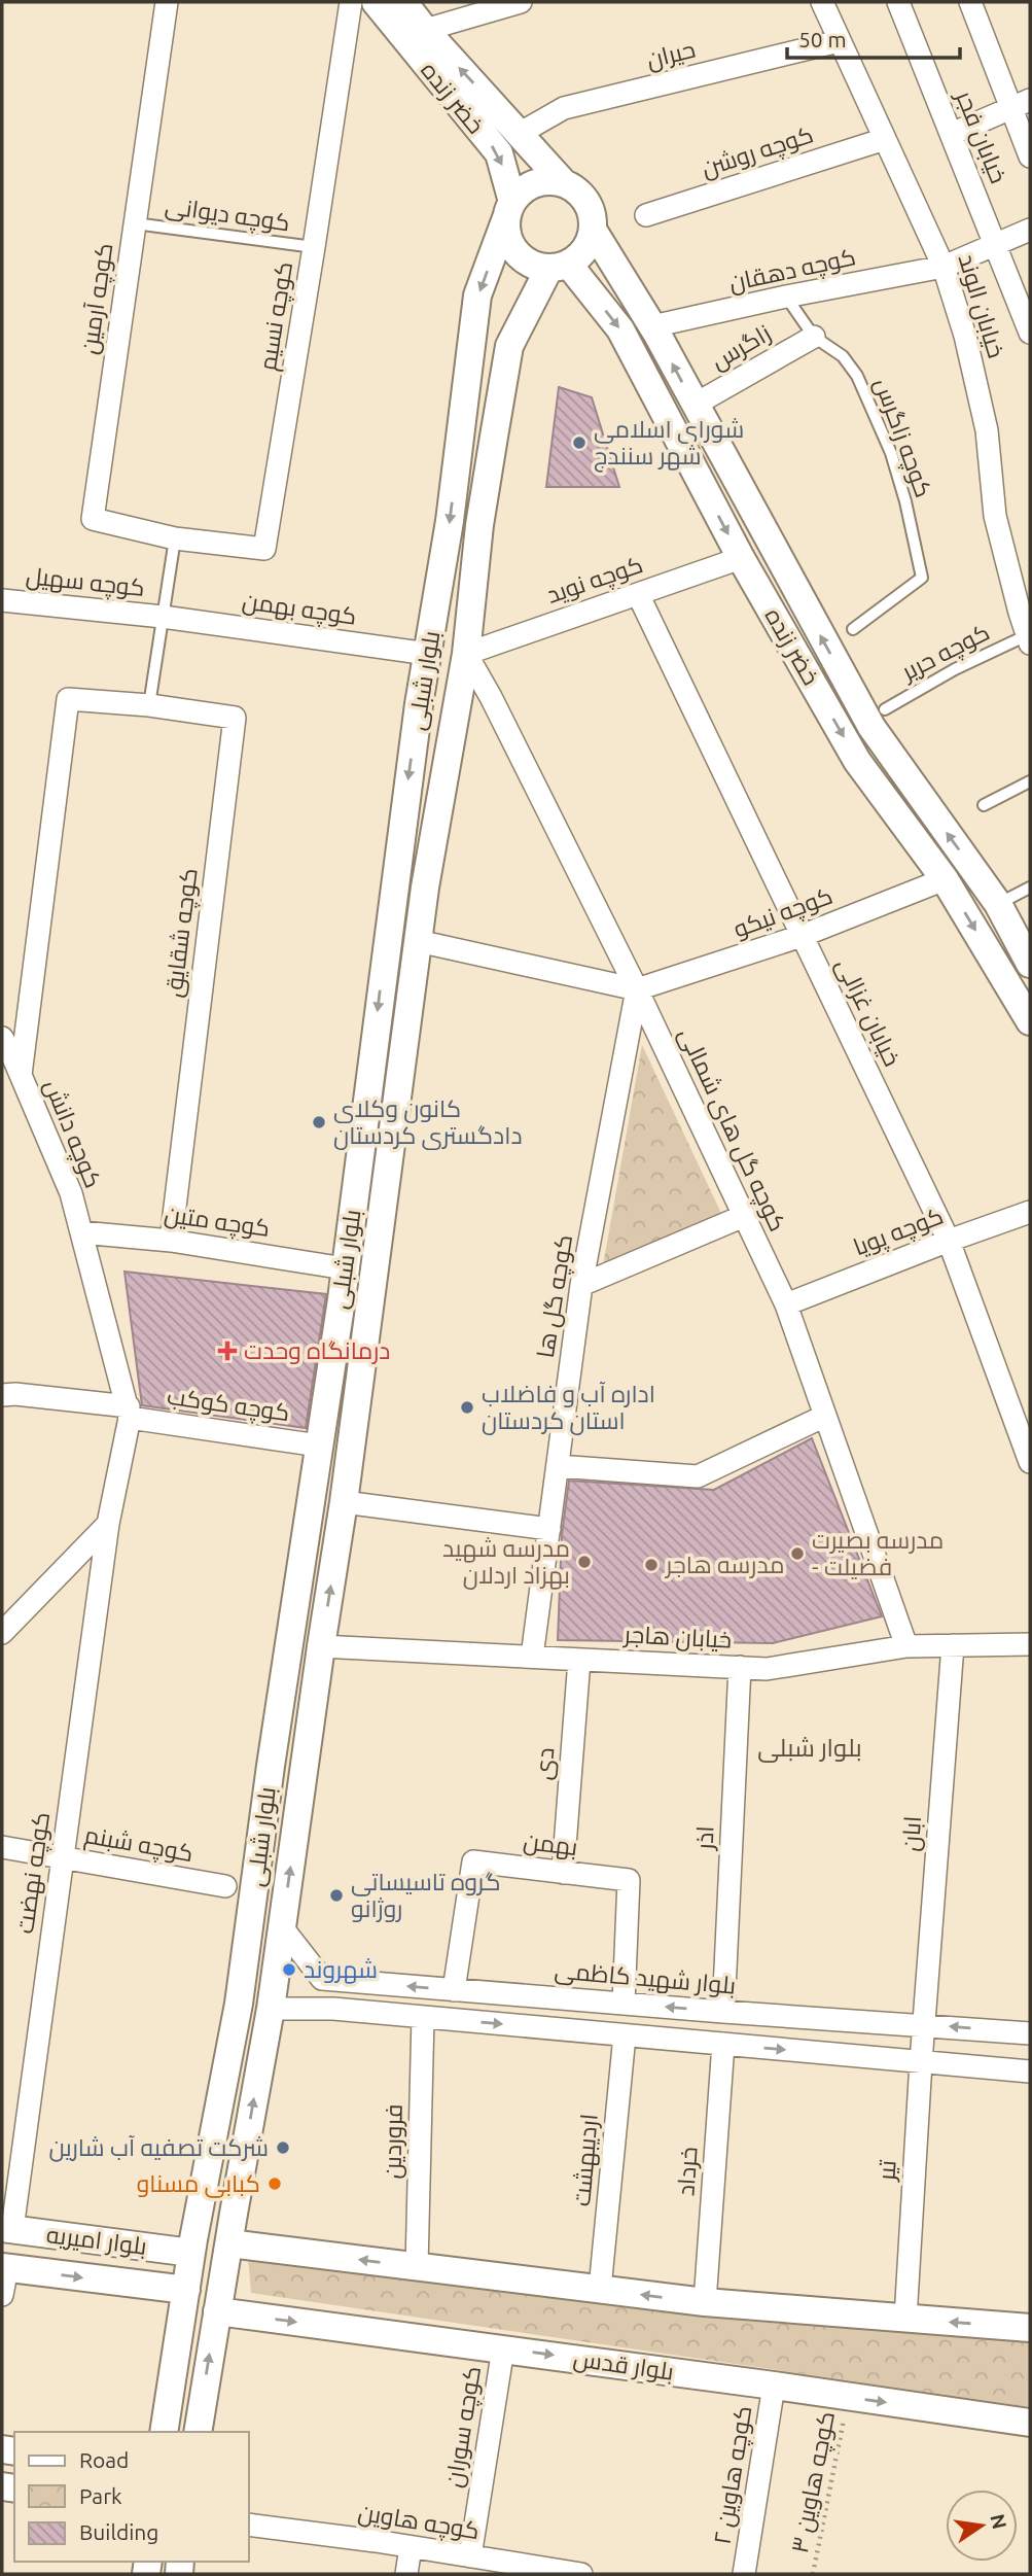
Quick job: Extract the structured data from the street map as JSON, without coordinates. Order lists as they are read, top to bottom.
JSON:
{
  "streets": {
    "street": [
      "حیران",
      "خضر زنده",
      "خیابان فجر",
      "کوچه روشن",
      "کوچه دهقان",
      "کوچه آرمین",
      "خیابان الوند",
      "کوچه نسیم",
      "زاگرس",
      "کوچه نوید",
      "کوچه سهیل",
      "کوچه بهمن",
      "بلوار شبلی",
      "کوچه نیکو",
      "کوچه شقایق",
      "خیابان غزالی",
      "کوچه گل های شمالی",
      "کوچه دانش",
      "کوچه متین",
      "کوچه پویا",
      "کوچه گل ها",
      "کوچه کوکب",
      "خیابان هاجر",
      "دی",
      "ابان",
      "اذر",
      "کوچه شبنم",
      "بهمن",
      "کوچه نهضت",
      "بلوار شهید کاظمی",
      "فروردین",
      "اردیبهشت",
      "تیر",
      "خرداد",
      "بلوار امیریه",
      "بلوار قدس",
      "کوچه سوران",
      "کوچه هاوین ۲",
      "کوچه هاوین"
    ],
    "lane": ["کوچه دیوانی", "کوچه زاگرس", "کوچه حریر"],
    "path": ["کوچه هاوین ۳"]
  },
  "crossings": [
    ["حیران", "خضر زنده"],
    ["حیران", "خیابان الوند"],
    ["خضر زنده", "کوچه دهقان"],
    ["خضر زنده", "زاگرس"],
    ["خضر زنده", "کوچه نوید"],
    ["خضر زنده", "بلوار شبلی"],
    ["خضر زنده", "کوچه نیکو"],
    ["خیابان فجر", "کوچه دهقان"],
    ["کوچه روشن", "خیابان الوند"],
    ["کوچه دیوانی", "کوچه آرمین"],
    ["کوچه دیوانی", "کوچه نسیم"],
    ["کوچه دهقان", "خیابان الوند"],
    ["کوچه دهقان", "کوچه زاگرس"],
    ["کوچه آرمین", "کوچه نسیم"],
    ["خیابان الوند", "کوچه حریر"],
    ["زاگرس", "کوچه زاگرس"],
    ["کوچه نوید", "بلوار شبلی"],
    ["کوچه نوید", "خیابان غزالی"],
    ["کوچه نوید", "کوچه گل های شمالی"],
    ["کوچه سهیل", "کوچه بهمن"],
    ["کوچه بهمن", "بلوار شبلی"],
    ["بلوار شبلی", "کوچه گل های شمالی"],
    ["بلوار شبلی", "کوچه متین"],
    ["بلوار شبلی", "کوچه کوکب"],
    ["بلوار شبلی", "خیابان هاجر"],
    ["بلوار شبلی", "بلوار شهید کاظمی"],
    ["بلوار شبلی", "بلوار امیریه"],
    ["بلوار شبلی", "بلوار قدس"],
    ["کوچه نیکو", "خیابان غزالی"],
    ["کوچه نیکو", "کوچه گل های شمالی"],
    ["کوچه نیکو", "کوچه گل ها"],
    ["کوچه شقایق", "کوچه دانش"],
    ["کوچه شقایق", "کوچه متین"],
    ["خیابان غزالی", "کوچه پویا"],
    ["کوچه گل های شمالی", "کوچه پویا"],
    ["کوچه گل های شمالی", "کوچه گل ها"],
    ["کوچه گل های شمالی", "خیابان هاجر"],
    ["کوچه دانش", "کوچه متین"],
    ["کوچه دانش", "کوچه کوکب"],
    ["کوچه دانش", "کوچه نهضت"],
    ["کوچه گل ها", "خیابان هاجر"],
    ["کوچه کوکب", "کوچه نهضت"],
    ["خیابان هاجر", "دی"],
    ["خیابان هاجر", "ابان"],
    ["خیابان هاجر", "اذر"],
    ["دی", "بهمن"],
    ["ابان", "بلوار شهید کاظمی"],
    ["ابان", "تیر"],
    ["اذر", "بلوار شهید کاظمی"],
    ["کوچه شبنم", "کوچه نهضت"],
    ["بهمن", "بلوار شهید کاظمی"],
    ["کوچه نهضت", "بلوار امیریه"],
    ["بلوار شهید کاظمی", "تیر"],
    ["بلوار قدس", "کوچه سوران"],
    ["بلوار قدس", "کوچه هاوین ۲"],
    ["بلوار قدس", "کوچه هاوین ۳"],
    ["کوچه سوران", "کوچه هاوین"]
  ],
  "districts": ["بلوار شبلی"],
  "places": {
    "other": [
      "شورای اسلامی شهر سنندج",
      "کانون وکلای دادگستری کردستان",
      "اداره آب و فاضلاب استان کردستان",
      "مدرسه بصیرت - فضیلت",
      "مدرسه شهید بهزاد اردلان",
      "مدرسه هاجر",
      "گروه تاسیساتی روژانو",
      "شهروند",
      "شرکت تصفیه آب شارین",
      "کبابی مسناو"
    ],
    "health": ["درمانگاه وحدت"]
  },
  "legend": ["Road", "Park", "Building"],
  "scale_bar": "50 m",
  "north": "right"
}
